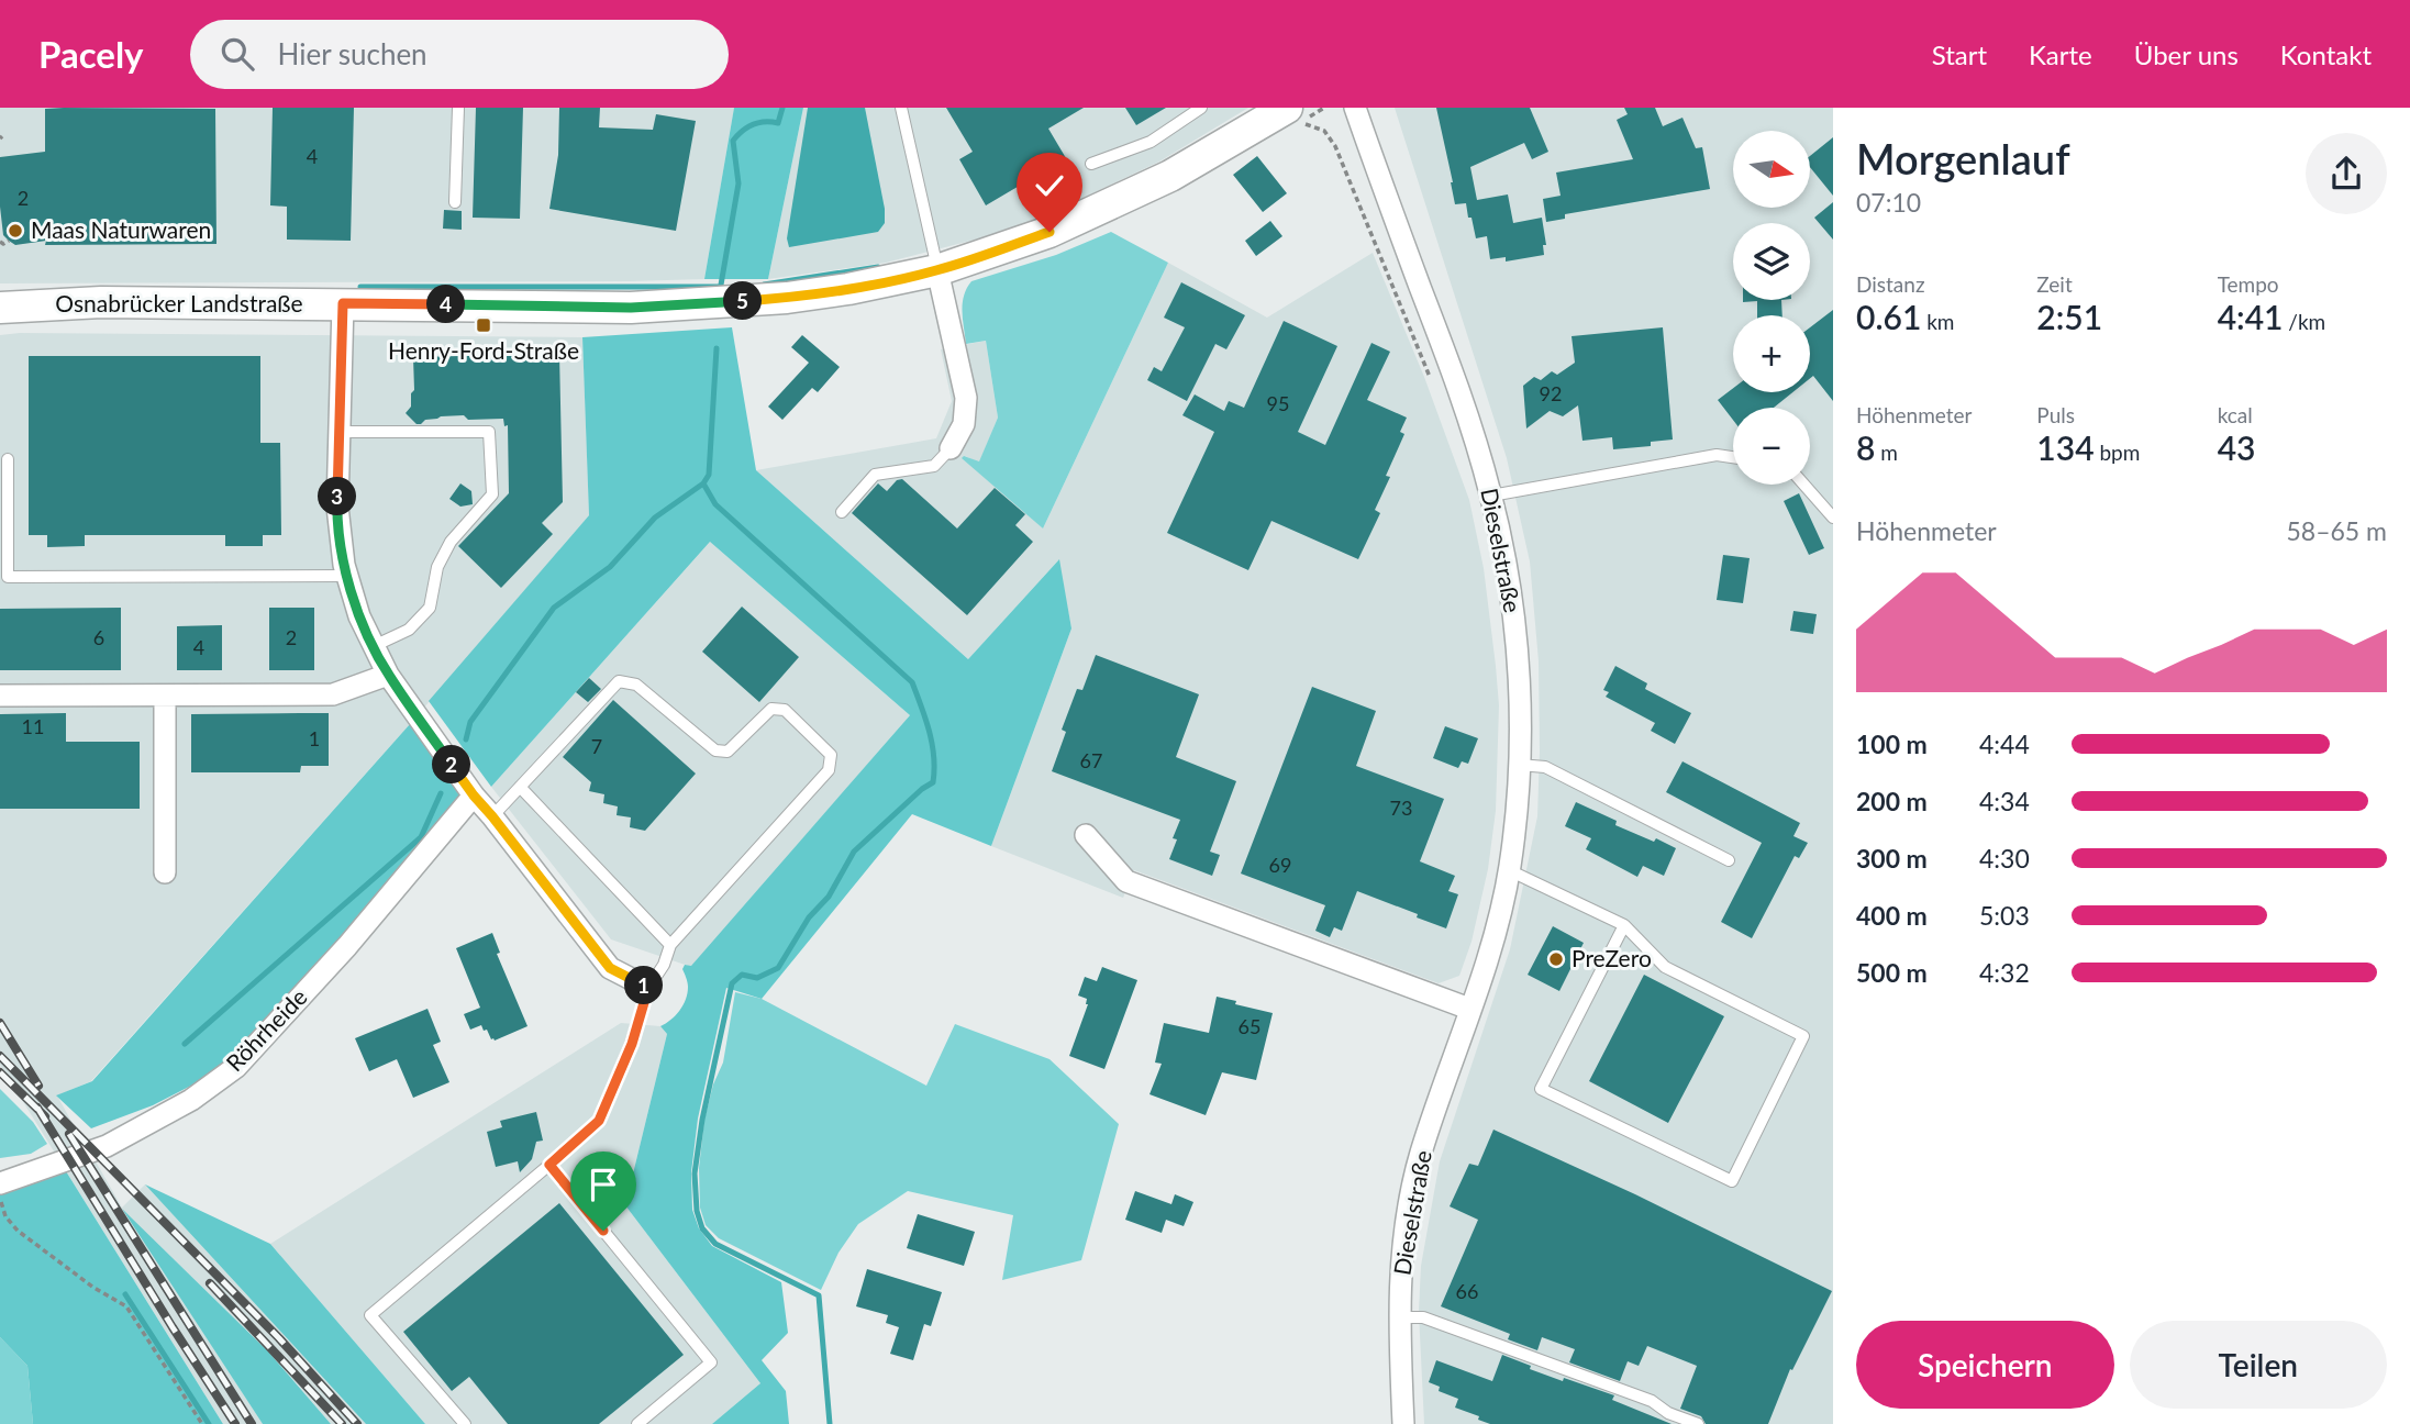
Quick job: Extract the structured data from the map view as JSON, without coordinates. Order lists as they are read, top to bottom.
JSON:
{
  "streets": {
    "street": ["Osnabrücker Landstraße", "Dieselstraße", "Röhrheide"]
  },
  "places": {
    "other": ["Maas Naturwaren", "PreZero"],
    "transit": ["Henry-Ford-Straße"]
  },
  "house_numbers": [
    "4",
    "2",
    "92",
    "95",
    "6",
    "2",
    "4",
    "11",
    "1",
    "7",
    "67",
    "73",
    "69",
    "65",
    "66"
  ],
  "north": "right",
  "page": {
    "header": "Pacely",
    "search": "Hier suchen",
    "nav": [
      "Start",
      "Karte",
      "Über uns",
      "Kontakt"
    ],
    "heading": ["Morgenlauf", "07:10"],
    "map_buttons": ["+", "−"],
    "stats": [
      ["Distanz", "0.61 km"],
      ["Zeit", "2:51"],
      ["Tempo", "4:41 /km"],
      ["Höhenmeter", "8 m"],
      ["Puls", "134 bpm"],
      ["kcal", "43"]
    ],
    "pins": [
      "5",
      "4",
      "3",
      "2",
      "1"
    ],
    "chart": ["Höhenmeter", "58–65 m"],
    "list": [
      {
        "name": "100 m",
        "note": "4:44"
      },
      {
        "name": "200 m",
        "note": "4:34"
      },
      {
        "name": "300 m",
        "note": "4:30"
      },
      {
        "name": "400 m",
        "note": "5:03"
      },
      {
        "name": "500 m",
        "note": "4:32"
      }
    ],
    "buttons": ["Speichern", "Teilen"]
  }
}
